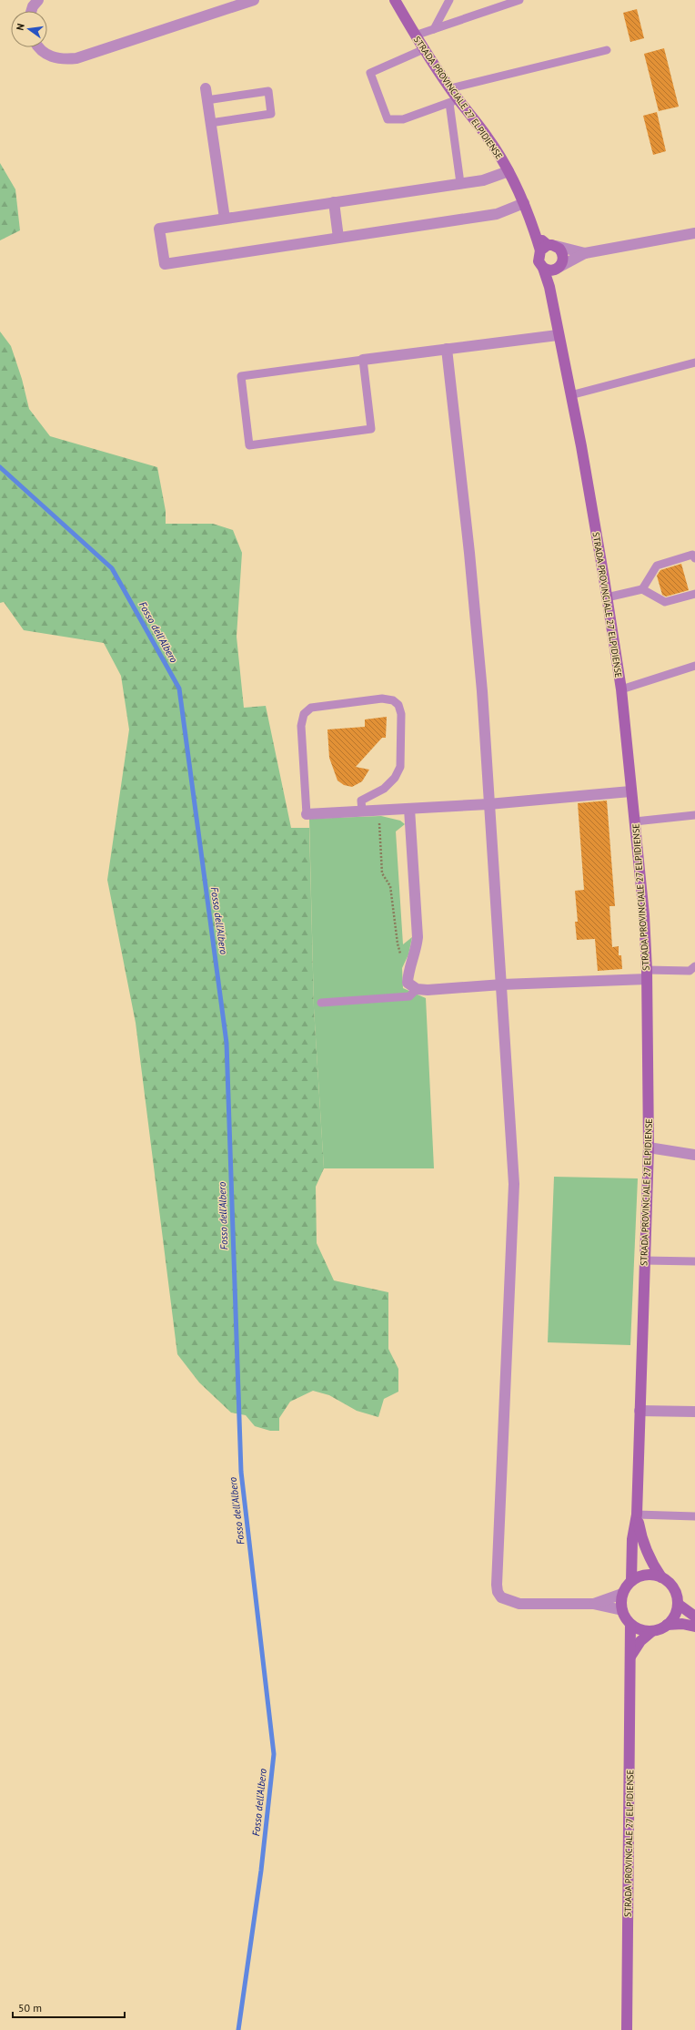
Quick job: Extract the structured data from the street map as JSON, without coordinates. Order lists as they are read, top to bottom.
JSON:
{
  "streets": {
    "main road": ["STRADA PROVINCIALE 27 ELPIDIENSE"]
  },
  "water": ["Fosso dell'Albero"],
  "scale_bar": "50 m",
  "north": "left"
}
